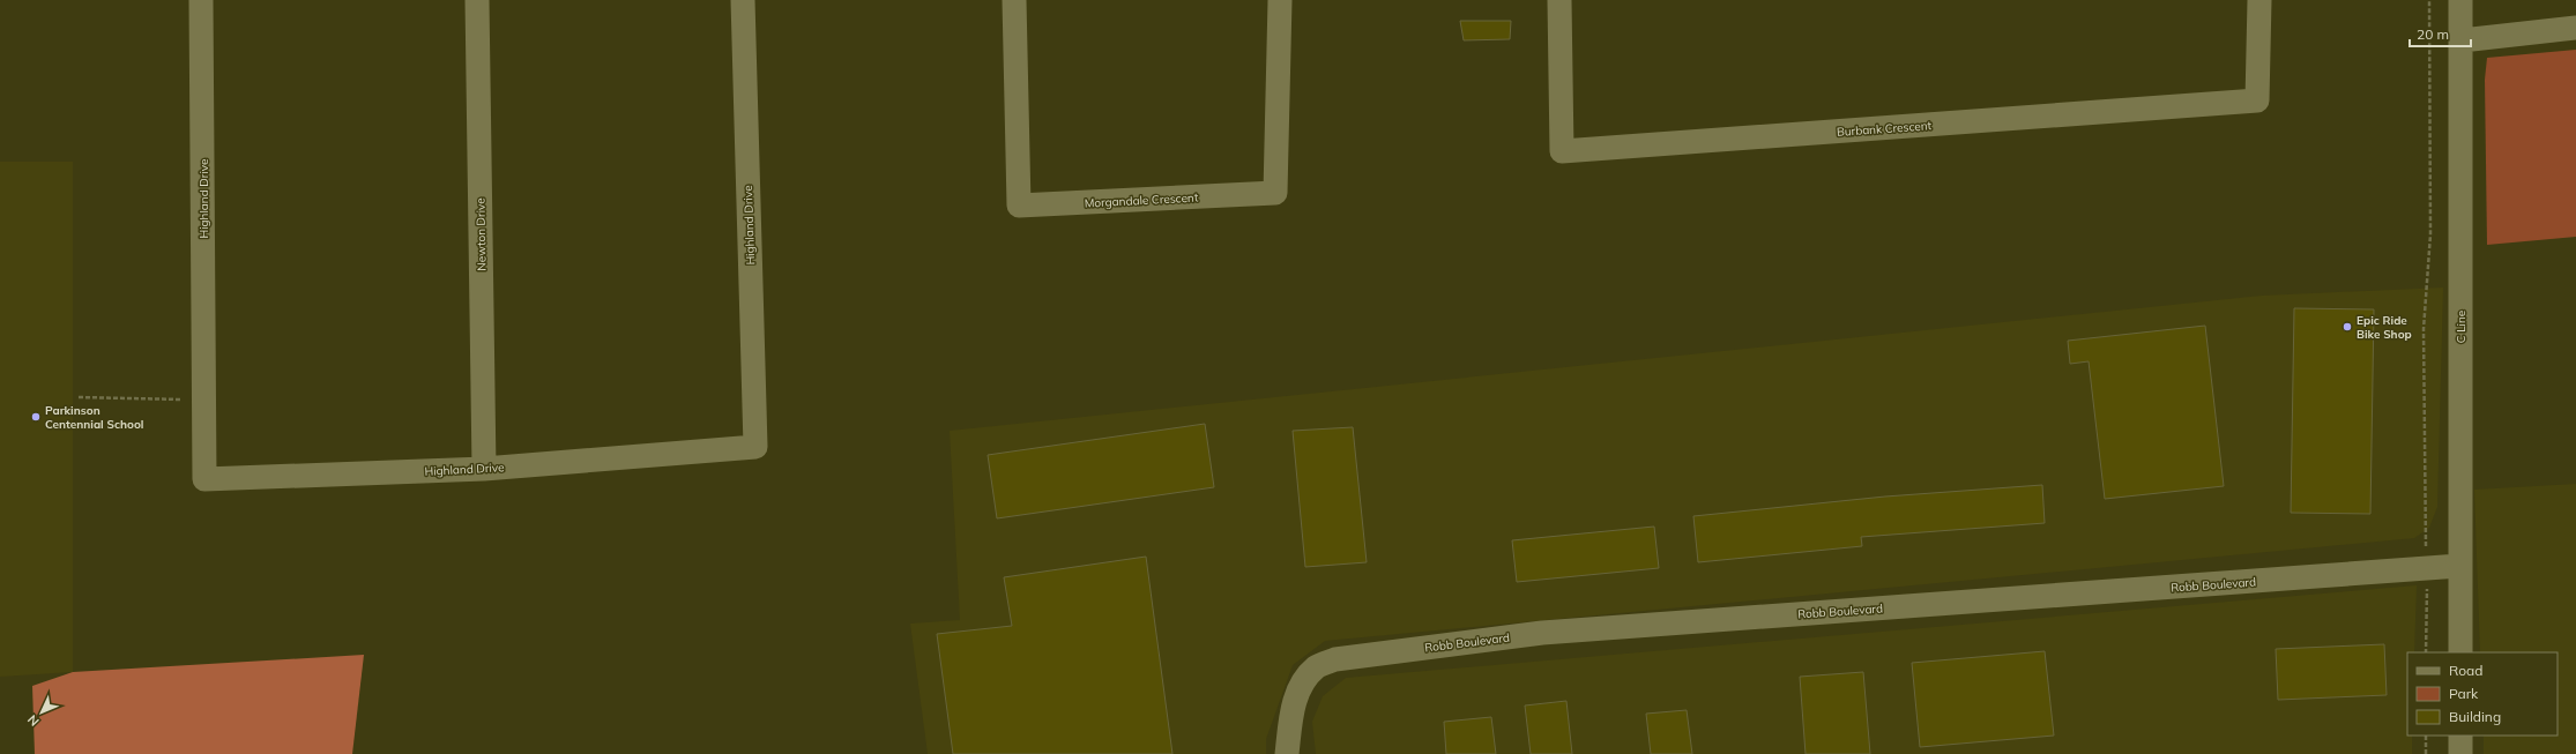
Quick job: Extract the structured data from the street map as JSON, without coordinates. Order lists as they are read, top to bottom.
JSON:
{
  "streets": {
    "street": [
      "Burbank Crescent",
      "Highland Drive",
      "Morgandale Crescent",
      "Newton Drive",
      "C Line",
      "Robb Boulevard"
    ]
  },
  "crossings": [
    ["Highland Drive", "Newton Drive"],
    ["C Line", "Robb Boulevard"]
  ],
  "places": ["Epic Ride Bike Shop", "Parkinson Centennial School"],
  "legend": ["Road", "Park", "Building"],
  "scale_bar": "20 m",
  "north": "bottom left"
}
